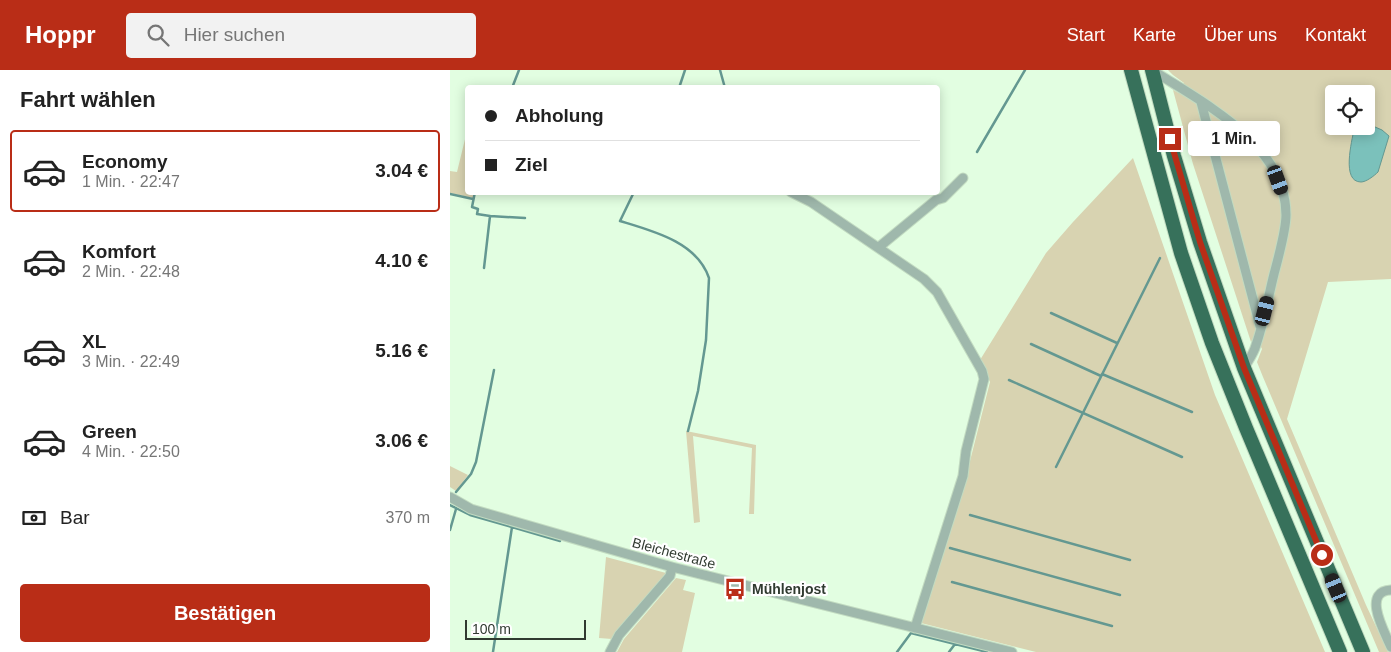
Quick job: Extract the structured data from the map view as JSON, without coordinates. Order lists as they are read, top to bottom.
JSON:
{
  "streets": {
    "street": ["Bleichestraße"]
  },
  "places": {
    "bus stop": ["Mühlenjost"]
  },
  "scale_bar": "100 m",
  "page": {
    "header": "Hoppr",
    "search": "Hier suchen",
    "nav": [
      "Start",
      "Karte",
      "Über uns",
      "Kontakt"
    ],
    "heading": "Fahrt wählen",
    "banner": ["Abholung", "Ziel"],
    "bubble": "1 Min.",
    "list": [
      {
        "name": "Economy",
        "note": "1 Min. · 22:47",
        "value": "3.04 €"
      },
      {
        "name": "Komfort",
        "note": "2 Min. · 22:48",
        "value": "4.10 €"
      },
      {
        "name": "XL",
        "note": "3 Min. · 22:49",
        "value": "5.16 €"
      },
      {
        "name": "Green",
        "note": "4 Min. · 22:50",
        "value": "3.06 €"
      }
    ],
    "pay": ["Bar", "370 m"],
    "buttons": "Bestätigen",
    "scale": "100 m"
  }
}
